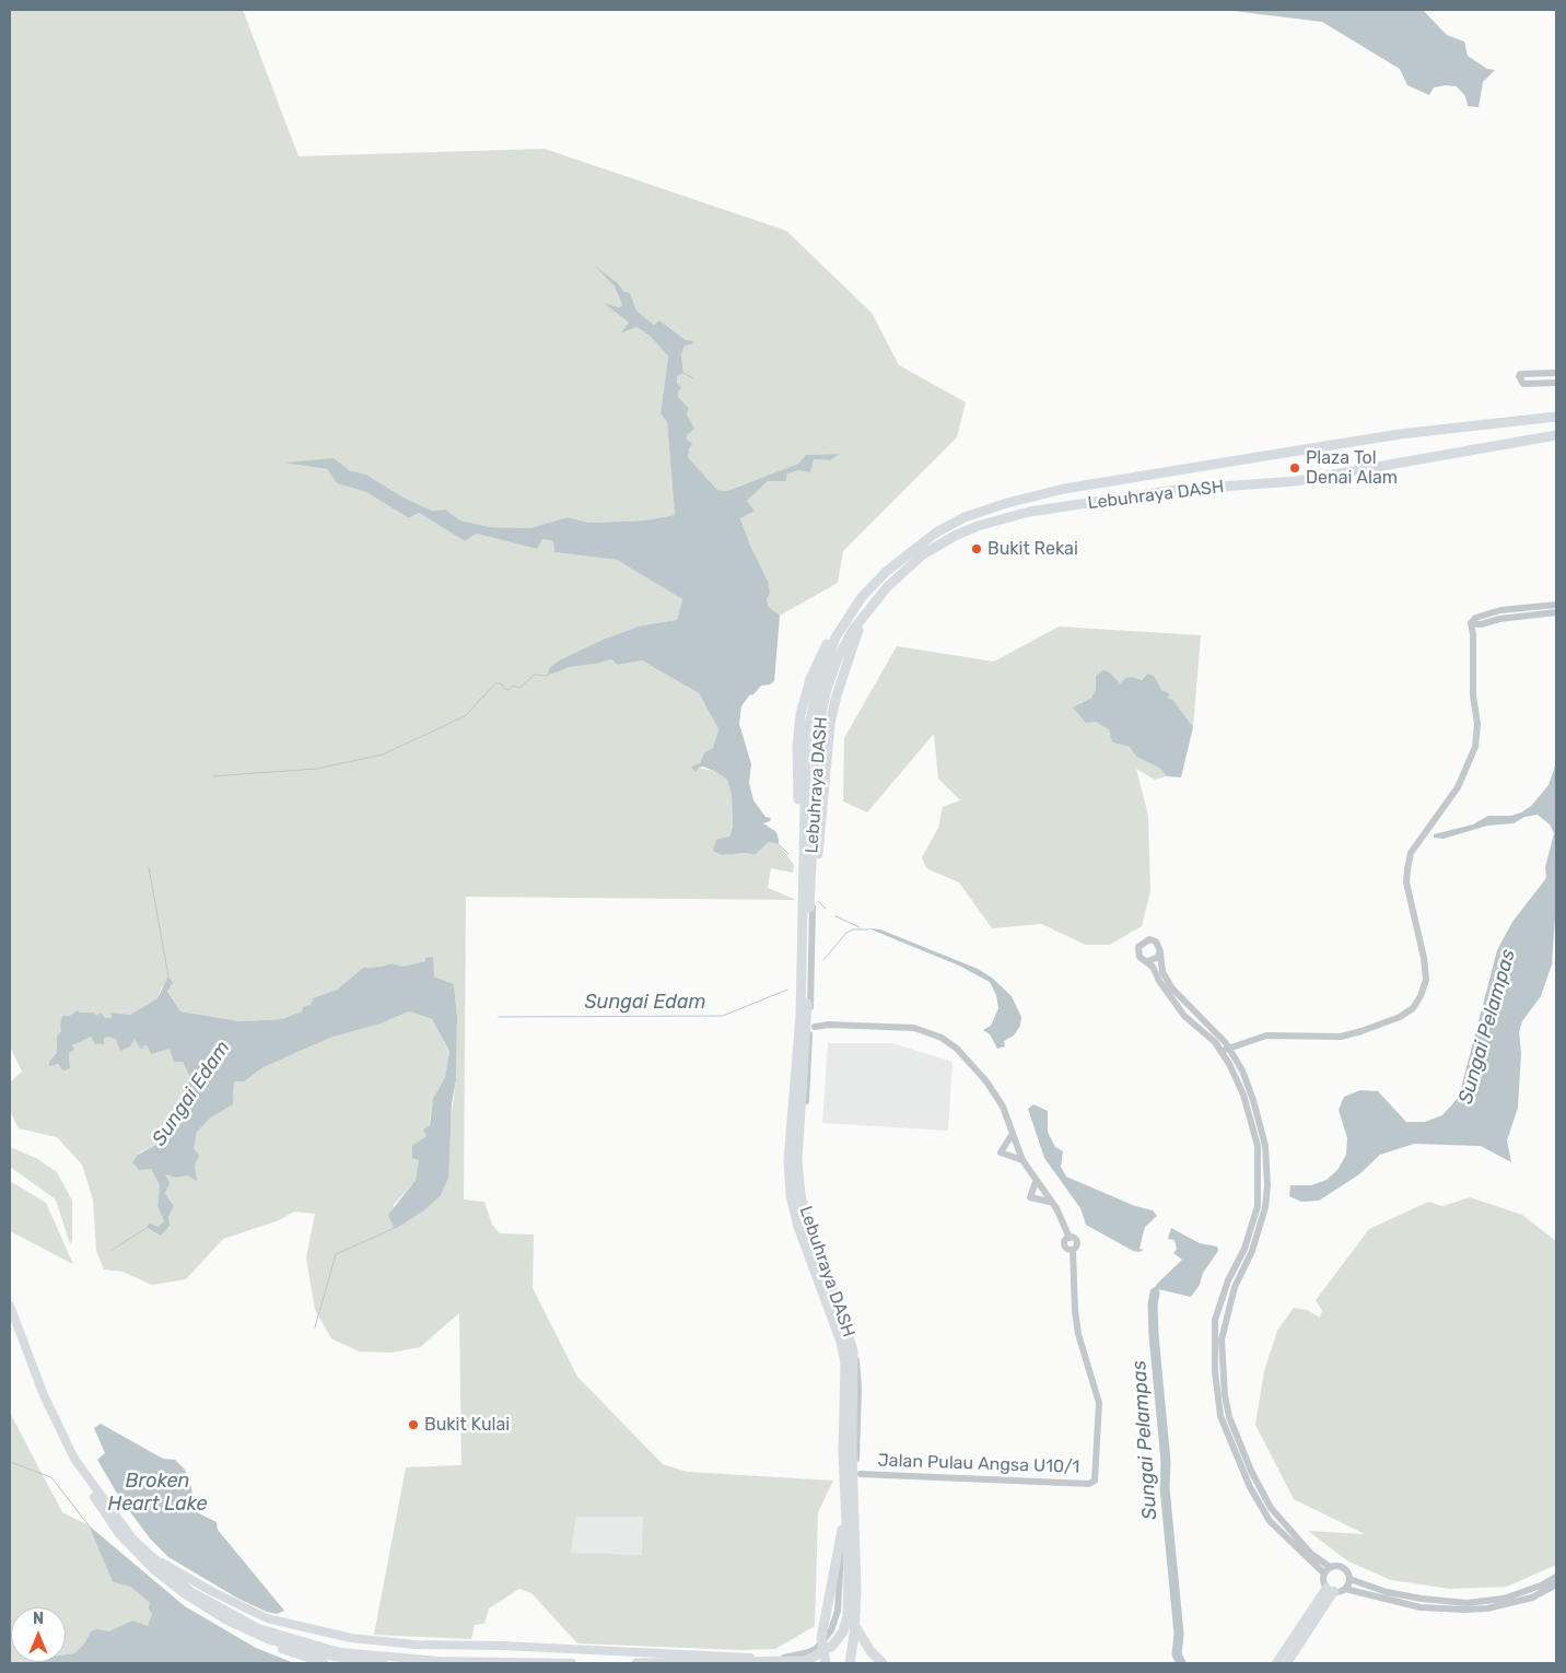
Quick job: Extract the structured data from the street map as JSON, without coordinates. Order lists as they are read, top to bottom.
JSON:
{
  "streets": {
    "highway": ["Lebuhraya DASH"],
    "street": ["Jalan Pulau Angsa U10/1"]
  },
  "water": ["Sungai Edam", "Sungai Pelampas", "Broken Heart Lake"],
  "places": ["Plaza Tol Denai Alam", "Bukit Rekai", "Bukit Kulai"],
  "north": "top"
}
